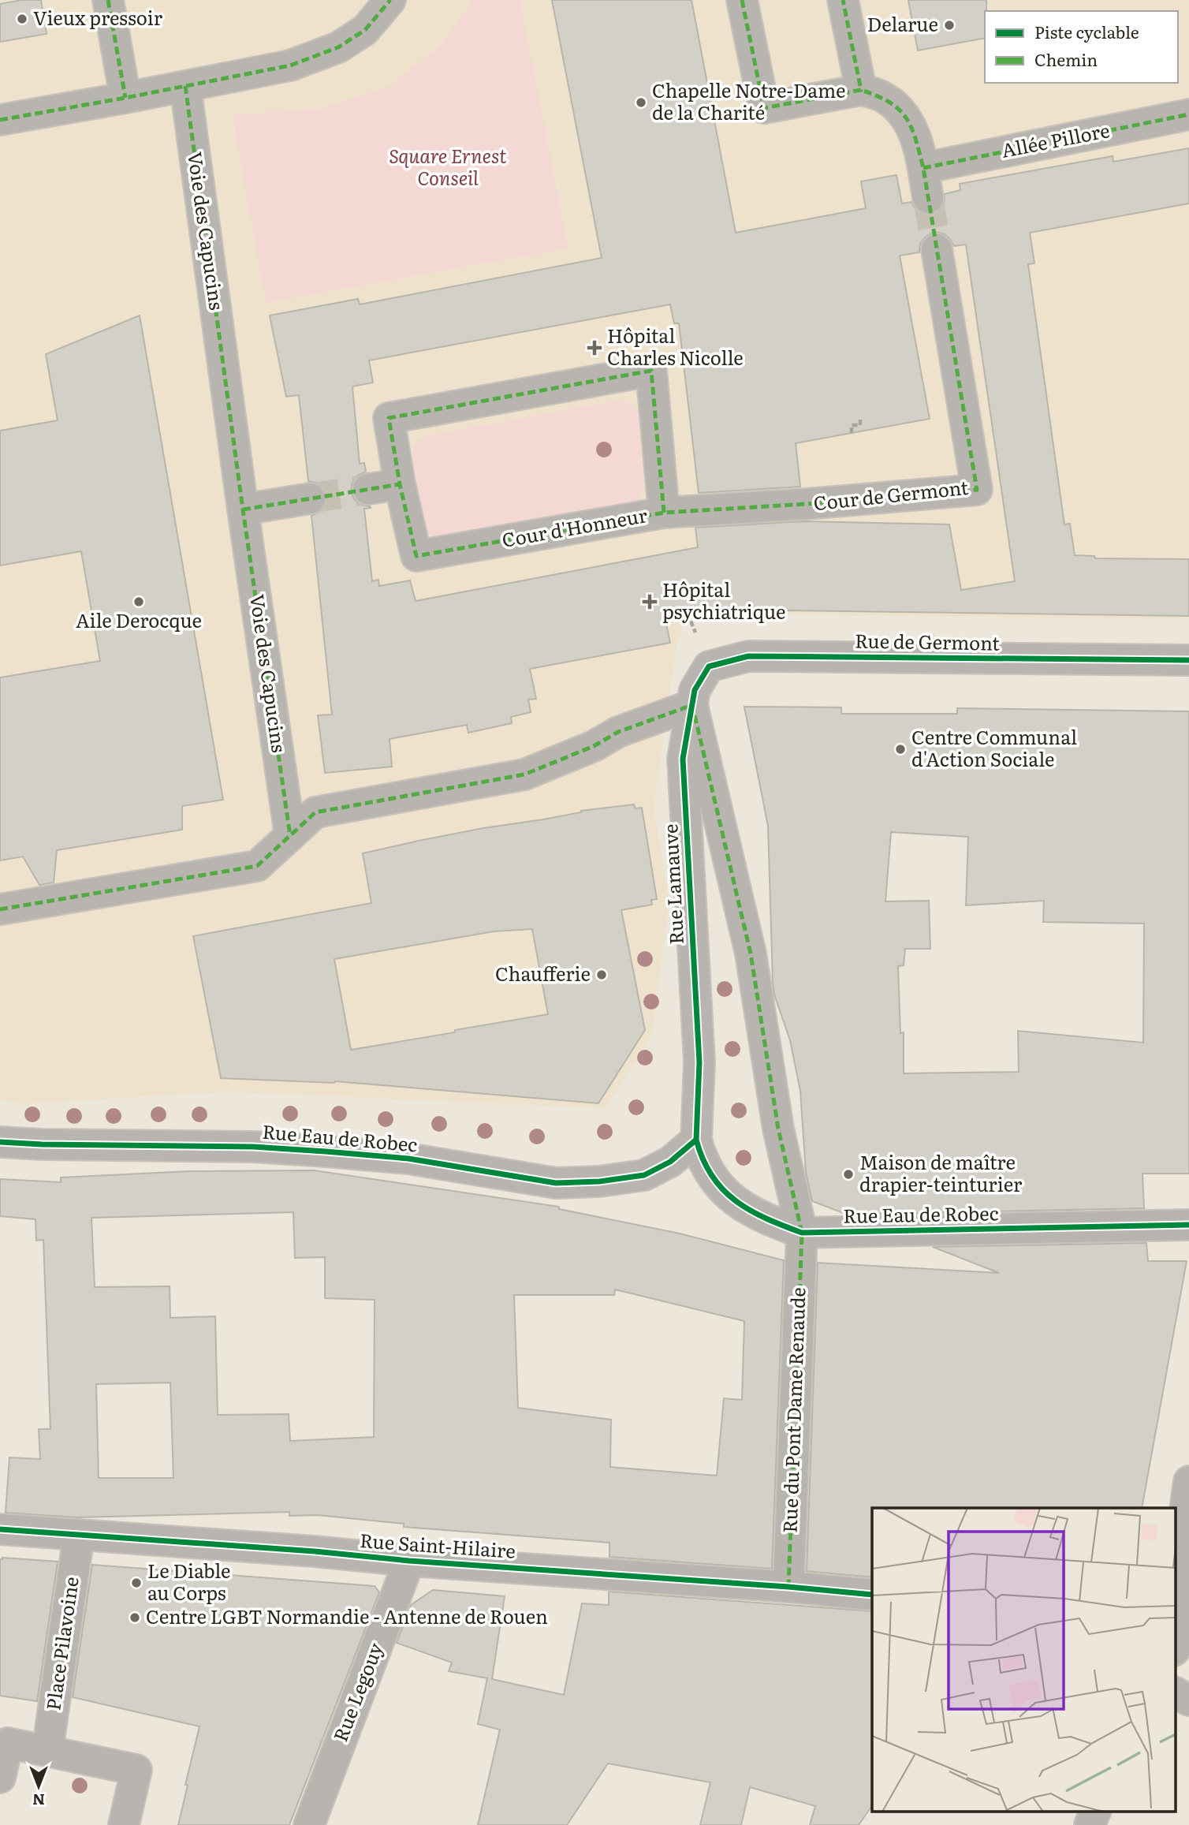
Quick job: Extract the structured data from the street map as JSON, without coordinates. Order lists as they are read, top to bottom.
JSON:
{
  "streets": {
    "street": [
      "Allée Pillore",
      "Voie des Capucins",
      "Cour de Germont",
      "Cour d'Honneur",
      "Rue de Germont",
      "Rue Lamauve",
      "Rue Eau de Robec",
      "Rue du Pont Dame Renaude",
      "Rue Saint-Hilaire",
      "Place Pilavoine",
      "Rue Legouy"
    ]
  },
  "crossings": [
    ["Cour de Germont", "Cour d'Honneur"],
    ["Rue de Germont", "Rue Lamauve"],
    ["Rue Lamauve", "Rue Eau de Robec"],
    ["Rue Eau de Robec", "Rue du Pont Dame Renaude"],
    ["Rue du Pont Dame Renaude", "Rue Saint-Hilaire"],
    ["Rue Saint-Hilaire", "Place Pilavoine"],
    ["Rue Saint-Hilaire", "Rue Legouy"]
  ],
  "parks": ["Square Ernest Conseil"],
  "places": {
    "other": [
      "Vieux pressoir",
      "Delarue",
      "Chapelle Notre-Dame de la Charité",
      "Aile Derocque",
      "Centre Communal d'Action Sociale",
      "Chaufferie",
      "Maison de maître drapier-teinturier",
      "Le Diable au Corps",
      "Centre LGBT Normandie - Antenne de Rouen"
    ],
    "health": ["Hôpital Charles Nicolle", "Hôpital psychiatrique"]
  },
  "legend": ["Piste cyclable", "Chemin"],
  "north": "bottom"
}
